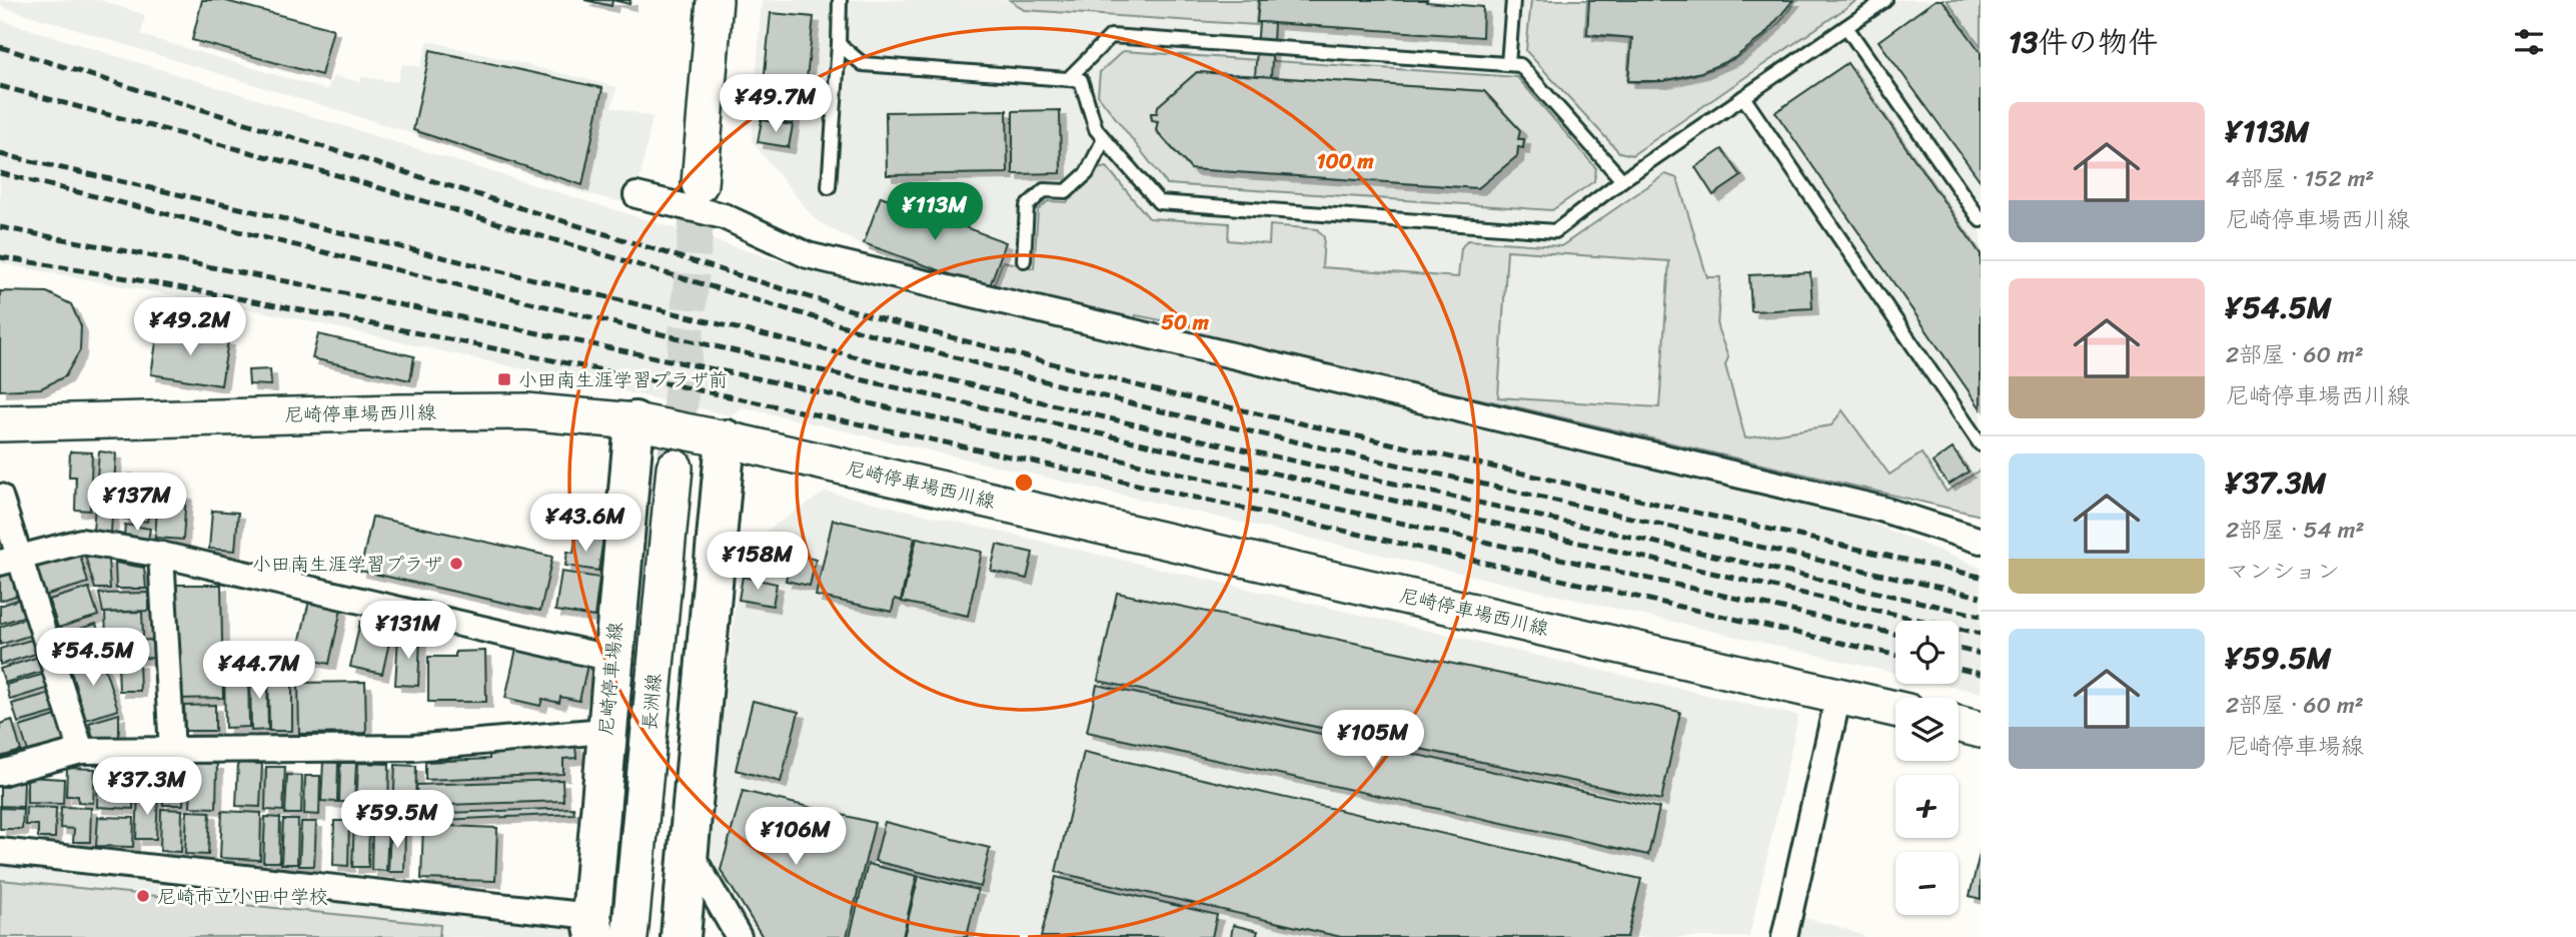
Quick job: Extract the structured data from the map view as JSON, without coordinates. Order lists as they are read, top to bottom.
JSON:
{
  "streets": {
    "main road": ["尼崎停車場西川線", "尼崎停車場線", "長洲線"]
  },
  "crossings": [
    ["尼崎停車場西川線", "尼崎停車場線"]
  ],
  "places": {
    "transit": ["小田南生涯学習プラザ前"],
    "other": ["小田南生涯学習プラザ", "尼崎市立小田中学校"]
  },
  "page": {
    "heading": "13件の物件",
    "price": [
      "¥49.7M",
      "¥113M",
      "¥49.2M",
      "¥137M",
      "¥43.6M",
      "¥158M",
      "¥131M",
      "¥54.5M",
      "¥44.7M",
      "¥105M",
      "¥37.3M",
      "¥59.5M",
      "¥106M"
    ],
    "list": [
      {
        "name": "¥113M",
        "note": "4部屋 · 152 m² · 尼崎停車場西川線"
      },
      {
        "name": "¥54.5M",
        "note": "2部屋 · 60 m² · 尼崎停車場西川線"
      },
      {
        "name": "¥37.3M",
        "note": "2部屋 · 54 m² · マンション"
      },
      {
        "name": "¥59.5M",
        "note": "2部屋 · 60 m² · 尼崎停車場線"
      }
    ],
    "map_buttons": ["+", "−"]
  },
  "rings": ["100 m", "50 m"]
}
